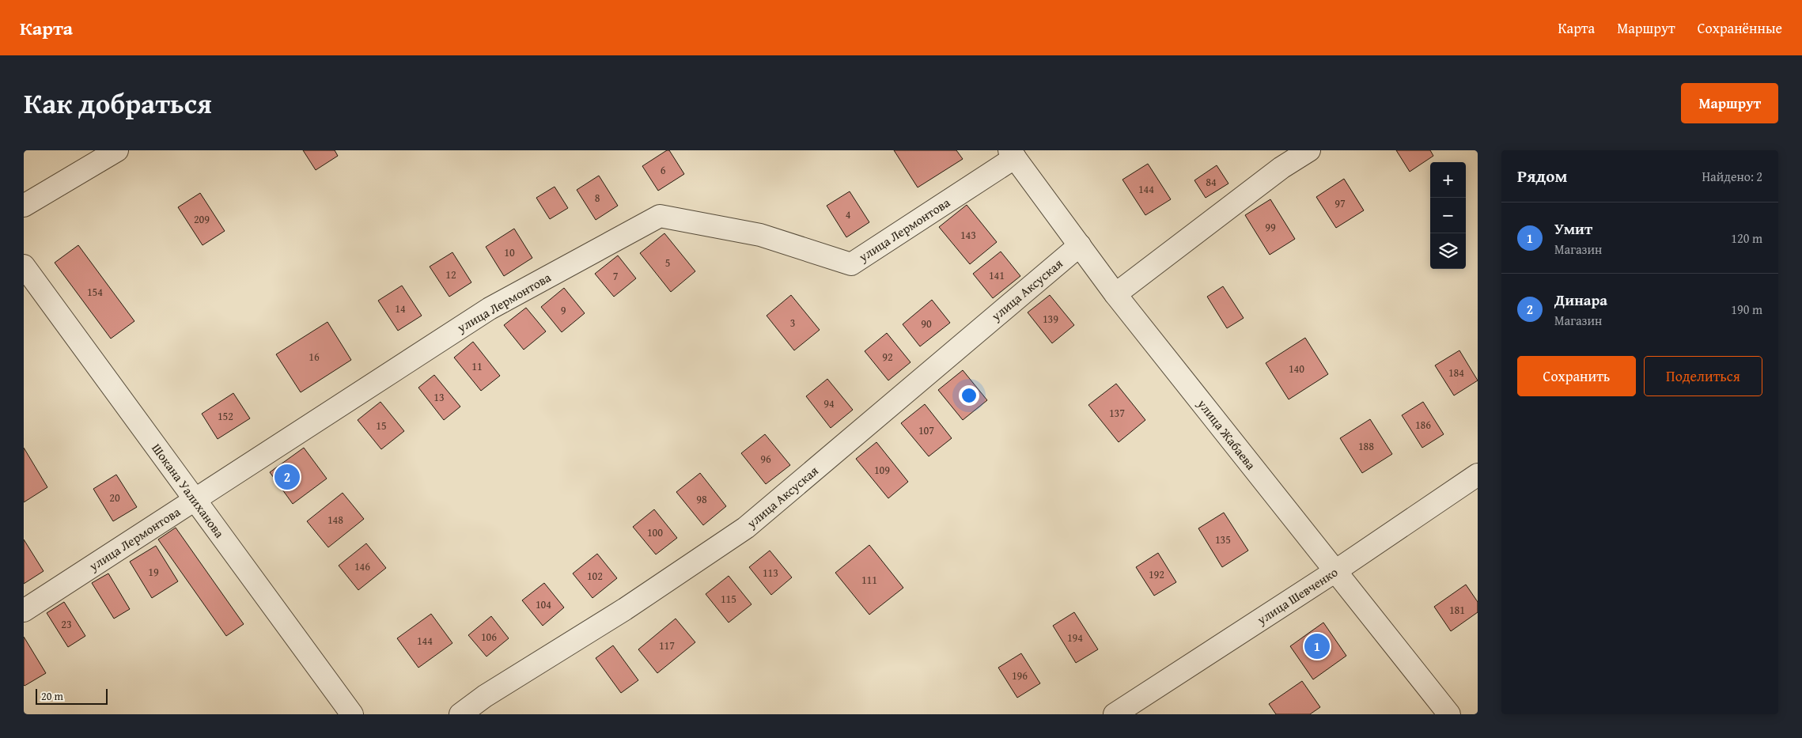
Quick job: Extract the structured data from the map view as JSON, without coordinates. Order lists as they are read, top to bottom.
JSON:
{
  "streets": {
    "street": [
      "улица Лермонтова",
      "улица Аксуская",
      "улица Жабаева",
      "Шокана Уалиханова",
      "улица Шевченко"
    ]
  },
  "crossings": [
    ["улица Лермонтова", "улица Жабаева"],
    ["улица Лермонтова", "Шокана Уалиханова"],
    ["улица Аксуская", "улица Жабаева"],
    ["улица Жабаева", "улица Шевченко"]
  ],
  "house_numbers": [
    "6",
    "84",
    "144",
    "8",
    "97",
    "4",
    "209",
    "99",
    "143",
    "10",
    "5",
    "12",
    "141",
    "7",
    "154",
    "14",
    "9",
    "139",
    "3",
    "90",
    "16",
    "92",
    "11",
    "140",
    "184",
    "13",
    "94",
    "137",
    "152",
    "186",
    "15",
    "107",
    "188",
    "96",
    "109",
    "20",
    "98",
    "148",
    "100",
    "135",
    "146",
    "19",
    "113",
    "192",
    "102",
    "111",
    "115",
    "104",
    "181",
    "23",
    "106",
    "194",
    "144",
    "117",
    "196"
  ],
  "scale_bar": "20 m",
  "page": {
    "header": "Карта",
    "nav": ["Карта", "Маршрут", "Сохранённые"],
    "title": "Как добраться",
    "buttons": [
      "Маршрут",
      ["Сохранить", "Поделиться"]
    ],
    "heading": ["Рядом", "Найдено: 2"],
    "map_buttons": ["+", "−"],
    "list": [
      {
        "mark": "1",
        "name": "Умит",
        "note": "Магазин",
        "value": "120 m"
      },
      {
        "mark": "2",
        "name": "Динара",
        "note": "Магазин",
        "value": "190 m"
      }
    ],
    "pins": ["2", "1"],
    "scale": "20 m"
  }
}
